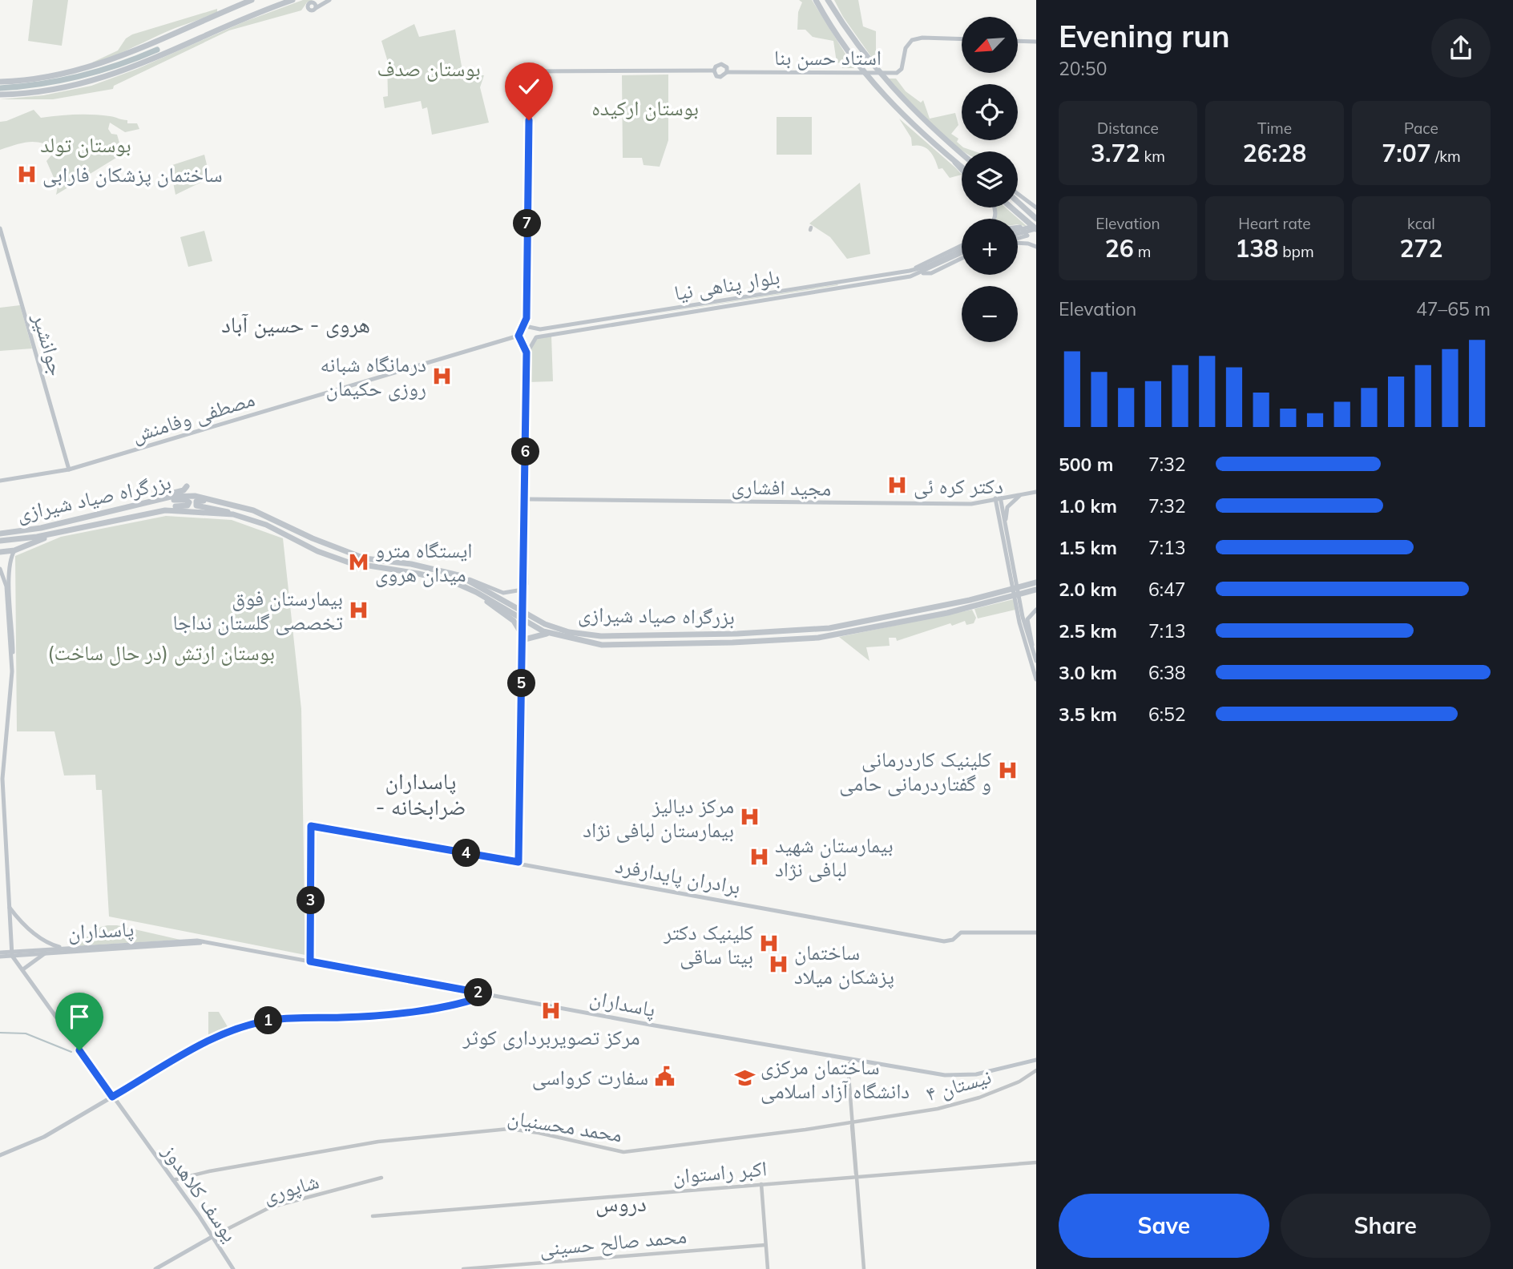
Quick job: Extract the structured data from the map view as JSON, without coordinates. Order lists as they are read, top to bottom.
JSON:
{
  "streets": {
    "highway": ["بزرگراه صیاد شیرازی"],
    "main road": [
      "استاد حسن بنا",
      "بلوار پناهی نیا",
      "جوانشیر",
      "مصطفی وفامنش",
      "مجید افشاری",
      "برادران پایدارفرد",
      "پاسداران",
      "یوسف کلاهدوز"
    ],
    "street": [
      "نیستان ۴",
      "محمد محسنیان",
      "اکبر راستوان",
      "شاپوری",
      "محمد صالح حسینی"
    ]
  },
  "crossings": [
    ["جوانشیر", "مصطفی وفامنش"],
    ["برادران پایدارفرد", "پاسداران"],
    ["نیستان ۴", "محمد محسنیان"],
    ["محمد محسنیان", "یوسف کلاهدوز"],
    ["شاپوری", "یوسف کلاهدوز"]
  ],
  "districts": ["هروی - حسین آباد", "پاسداران - ضرابخانه", "دروس"],
  "parks": [
    "بوستان صدف",
    "بوستان ارکیده",
    "بوستان تولد",
    "بوستان ارتش (در حال ساخت)"
  ],
  "places": {
    "hospital": [
      "ساختمان پزشکان فارابی",
      "درمانگاه شبانه روزی حکیمان",
      "دکتر کره ئی",
      "بیمارستان فوق تخصصی گلستان نداجا",
      "کلینیک کاردرمانی و گفتاردرمانی حامی",
      "مرکز دیالیز بیمارستان لبافی نژاد",
      "بیمارستان شهید لبافی نژاد",
      "کلینیک دکتر بیتا ساقی",
      "ساختمان پزشکان میلاد",
      "مرکز تصویربرداری کوثر"
    ],
    "metro station": ["ایستگاه مترو میدان هروی"],
    "public building": ["سفارت کرواسی"],
    "school or university": ["ساختمان مرکزی دانشگاه آزاد اسلامی"]
  },
  "north": "bottom left",
  "page": {
    "heading": ["Evening run", "20:50"],
    "map_buttons": ["+", "−"],
    "stats": [
      ["Distance", "3.72 km"],
      ["Time", "26:28"],
      ["Pace", "7:07 /km"],
      ["Elevation", "26 m"],
      ["Heart rate", "138 bpm"],
      ["kcal", "272"]
    ],
    "pins": [
      "7",
      "6",
      "5",
      "4",
      "3",
      "2",
      "1"
    ],
    "chart": ["Elevation", "47–65 m"],
    "list": [
      {
        "name": "500 m",
        "note": "7:32"
      },
      {
        "name": "1.0 km",
        "note": "7:32"
      },
      {
        "name": "1.5 km",
        "note": "7:13"
      },
      {
        "name": "2.0 km",
        "note": "6:47"
      },
      {
        "name": "2.5 km",
        "note": "7:13"
      },
      {
        "name": "3.0 km",
        "note": "6:38"
      },
      {
        "name": "3.5 km",
        "note": "6:52"
      }
    ],
    "buttons": ["Save", "Share"]
  }
}
